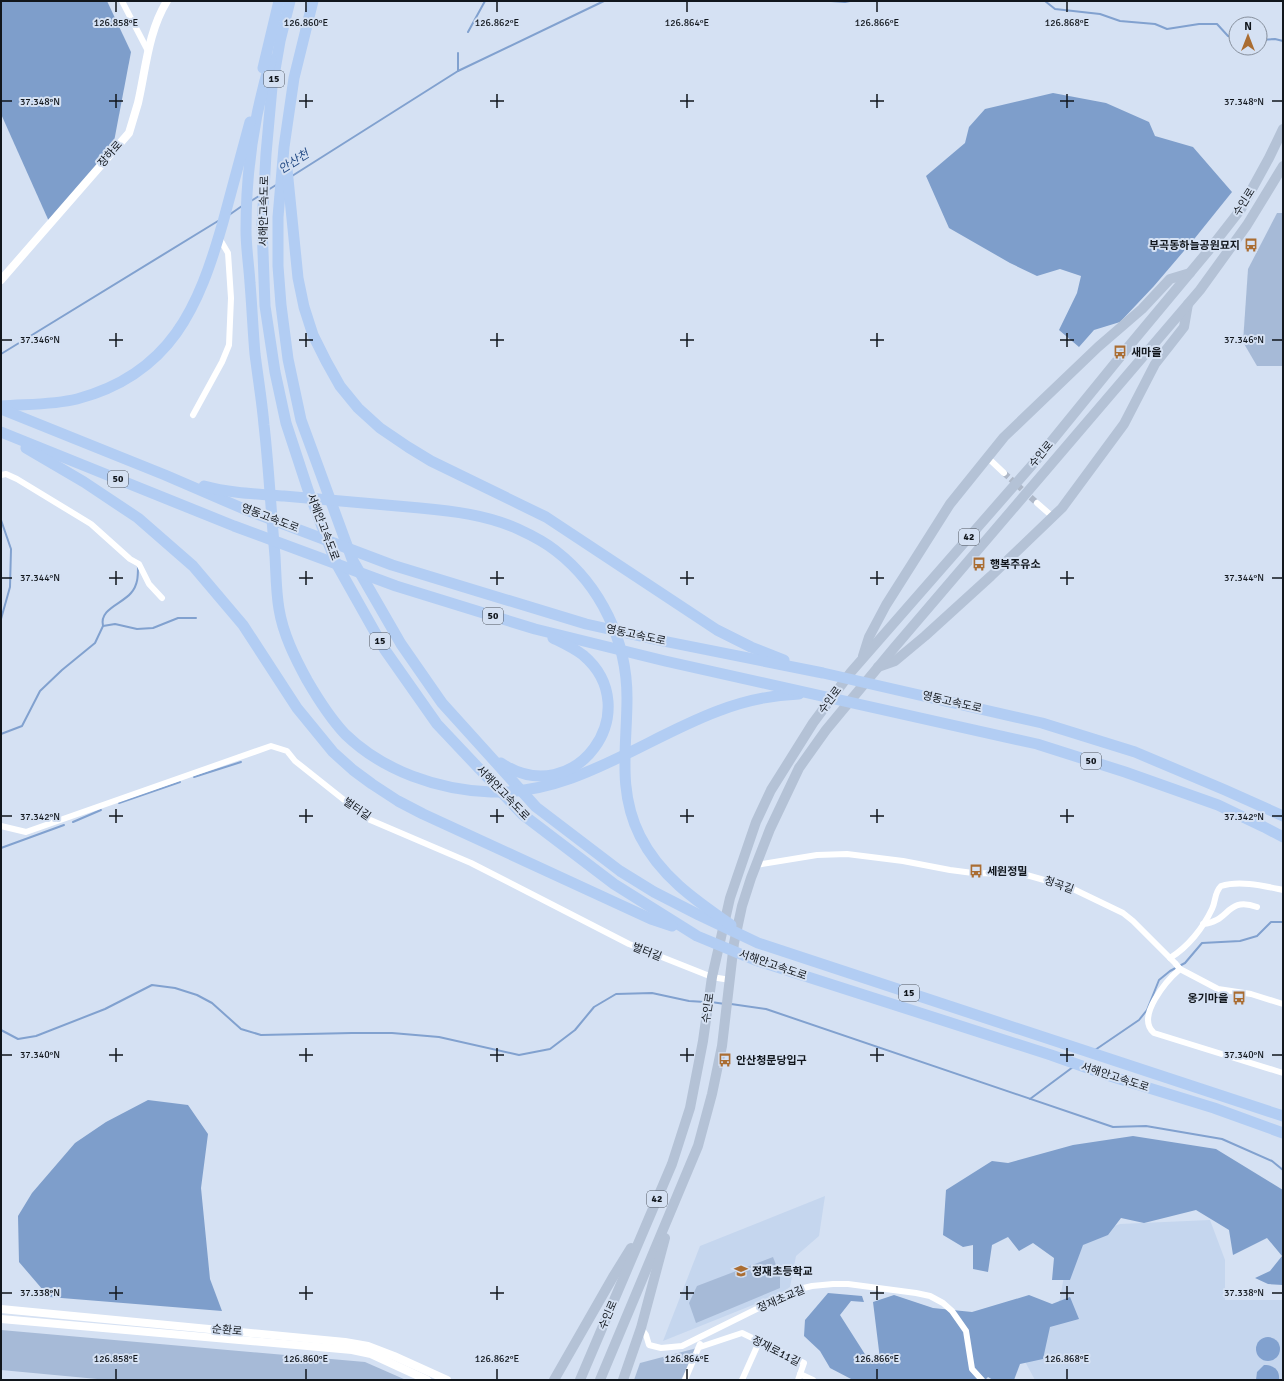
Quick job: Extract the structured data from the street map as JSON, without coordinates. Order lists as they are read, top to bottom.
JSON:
{
  "streets": {
    "highway": [
      "15",
      "서해안고속도로",
      "50",
      "영동고속도로"
    ],
    "main road": ["수인로", "42"],
    "street": [
      "장하로",
      "벌터길",
      "청곡길",
      "정재초교길",
      "순환로",
      "정재로11길"
    ]
  },
  "crossings": [
    ["수인로", "벌터길"],
    ["수인로", "청곡길"]
  ],
  "water": ["안산천"],
  "places": {
    "bus stop": [
      "부곡동하늘공원묘지",
      "새마을",
      "행복주유소",
      "세원정밀",
      "옹기마을",
      "안산청문당입구"
    ],
    "school or university": ["정재초등학교"]
  },
  "north": "top",
  "coordinates": [
    "126.858°E",
    "126.860°E",
    "126.862°E",
    "126.864°E",
    "126.866°E",
    "126.868°E",
    "37.348°N",
    "37.346°N",
    "37.344°N",
    "37.342°N",
    "37.340°N",
    "37.338°N"
  ]
}
